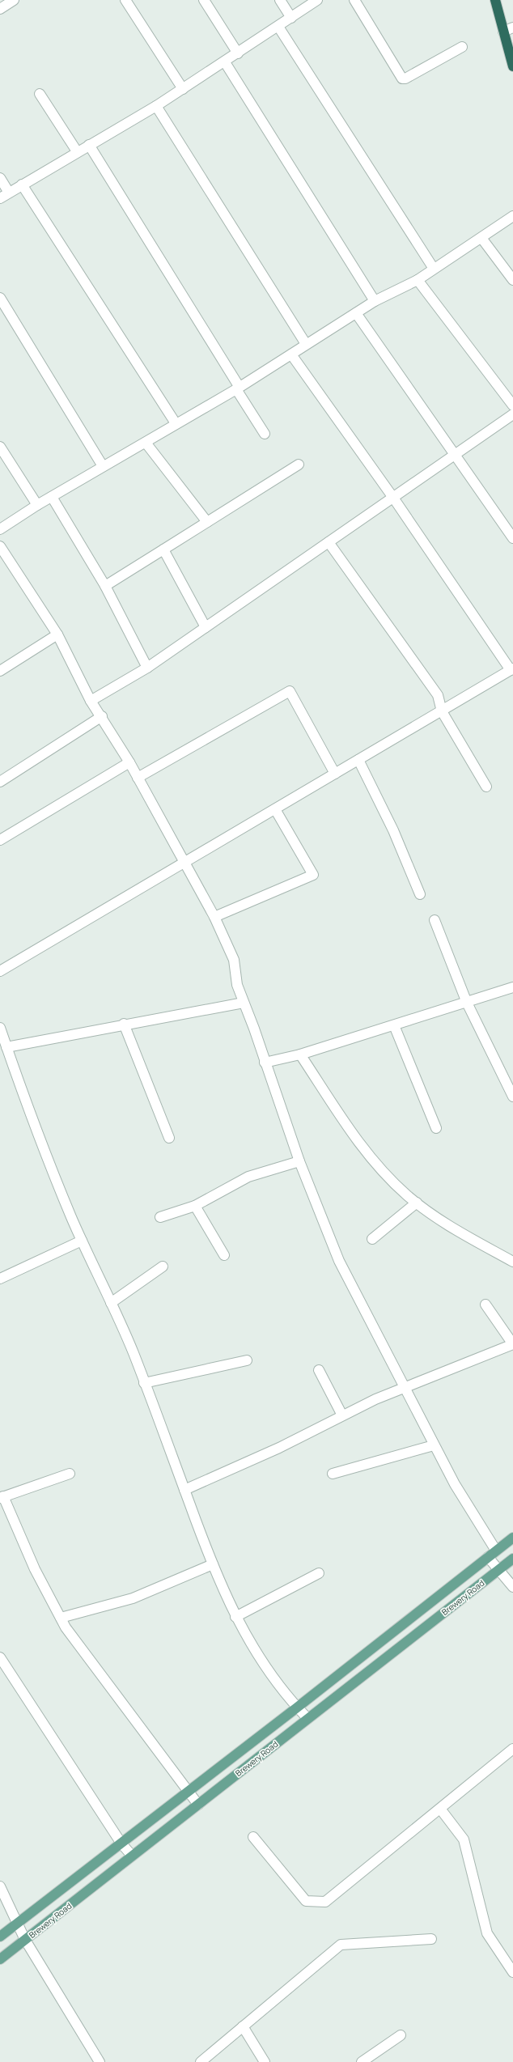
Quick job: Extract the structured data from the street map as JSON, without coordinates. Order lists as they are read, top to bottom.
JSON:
{
  "streets": {
    "main road": ["Brewery Road"]
  }
}
